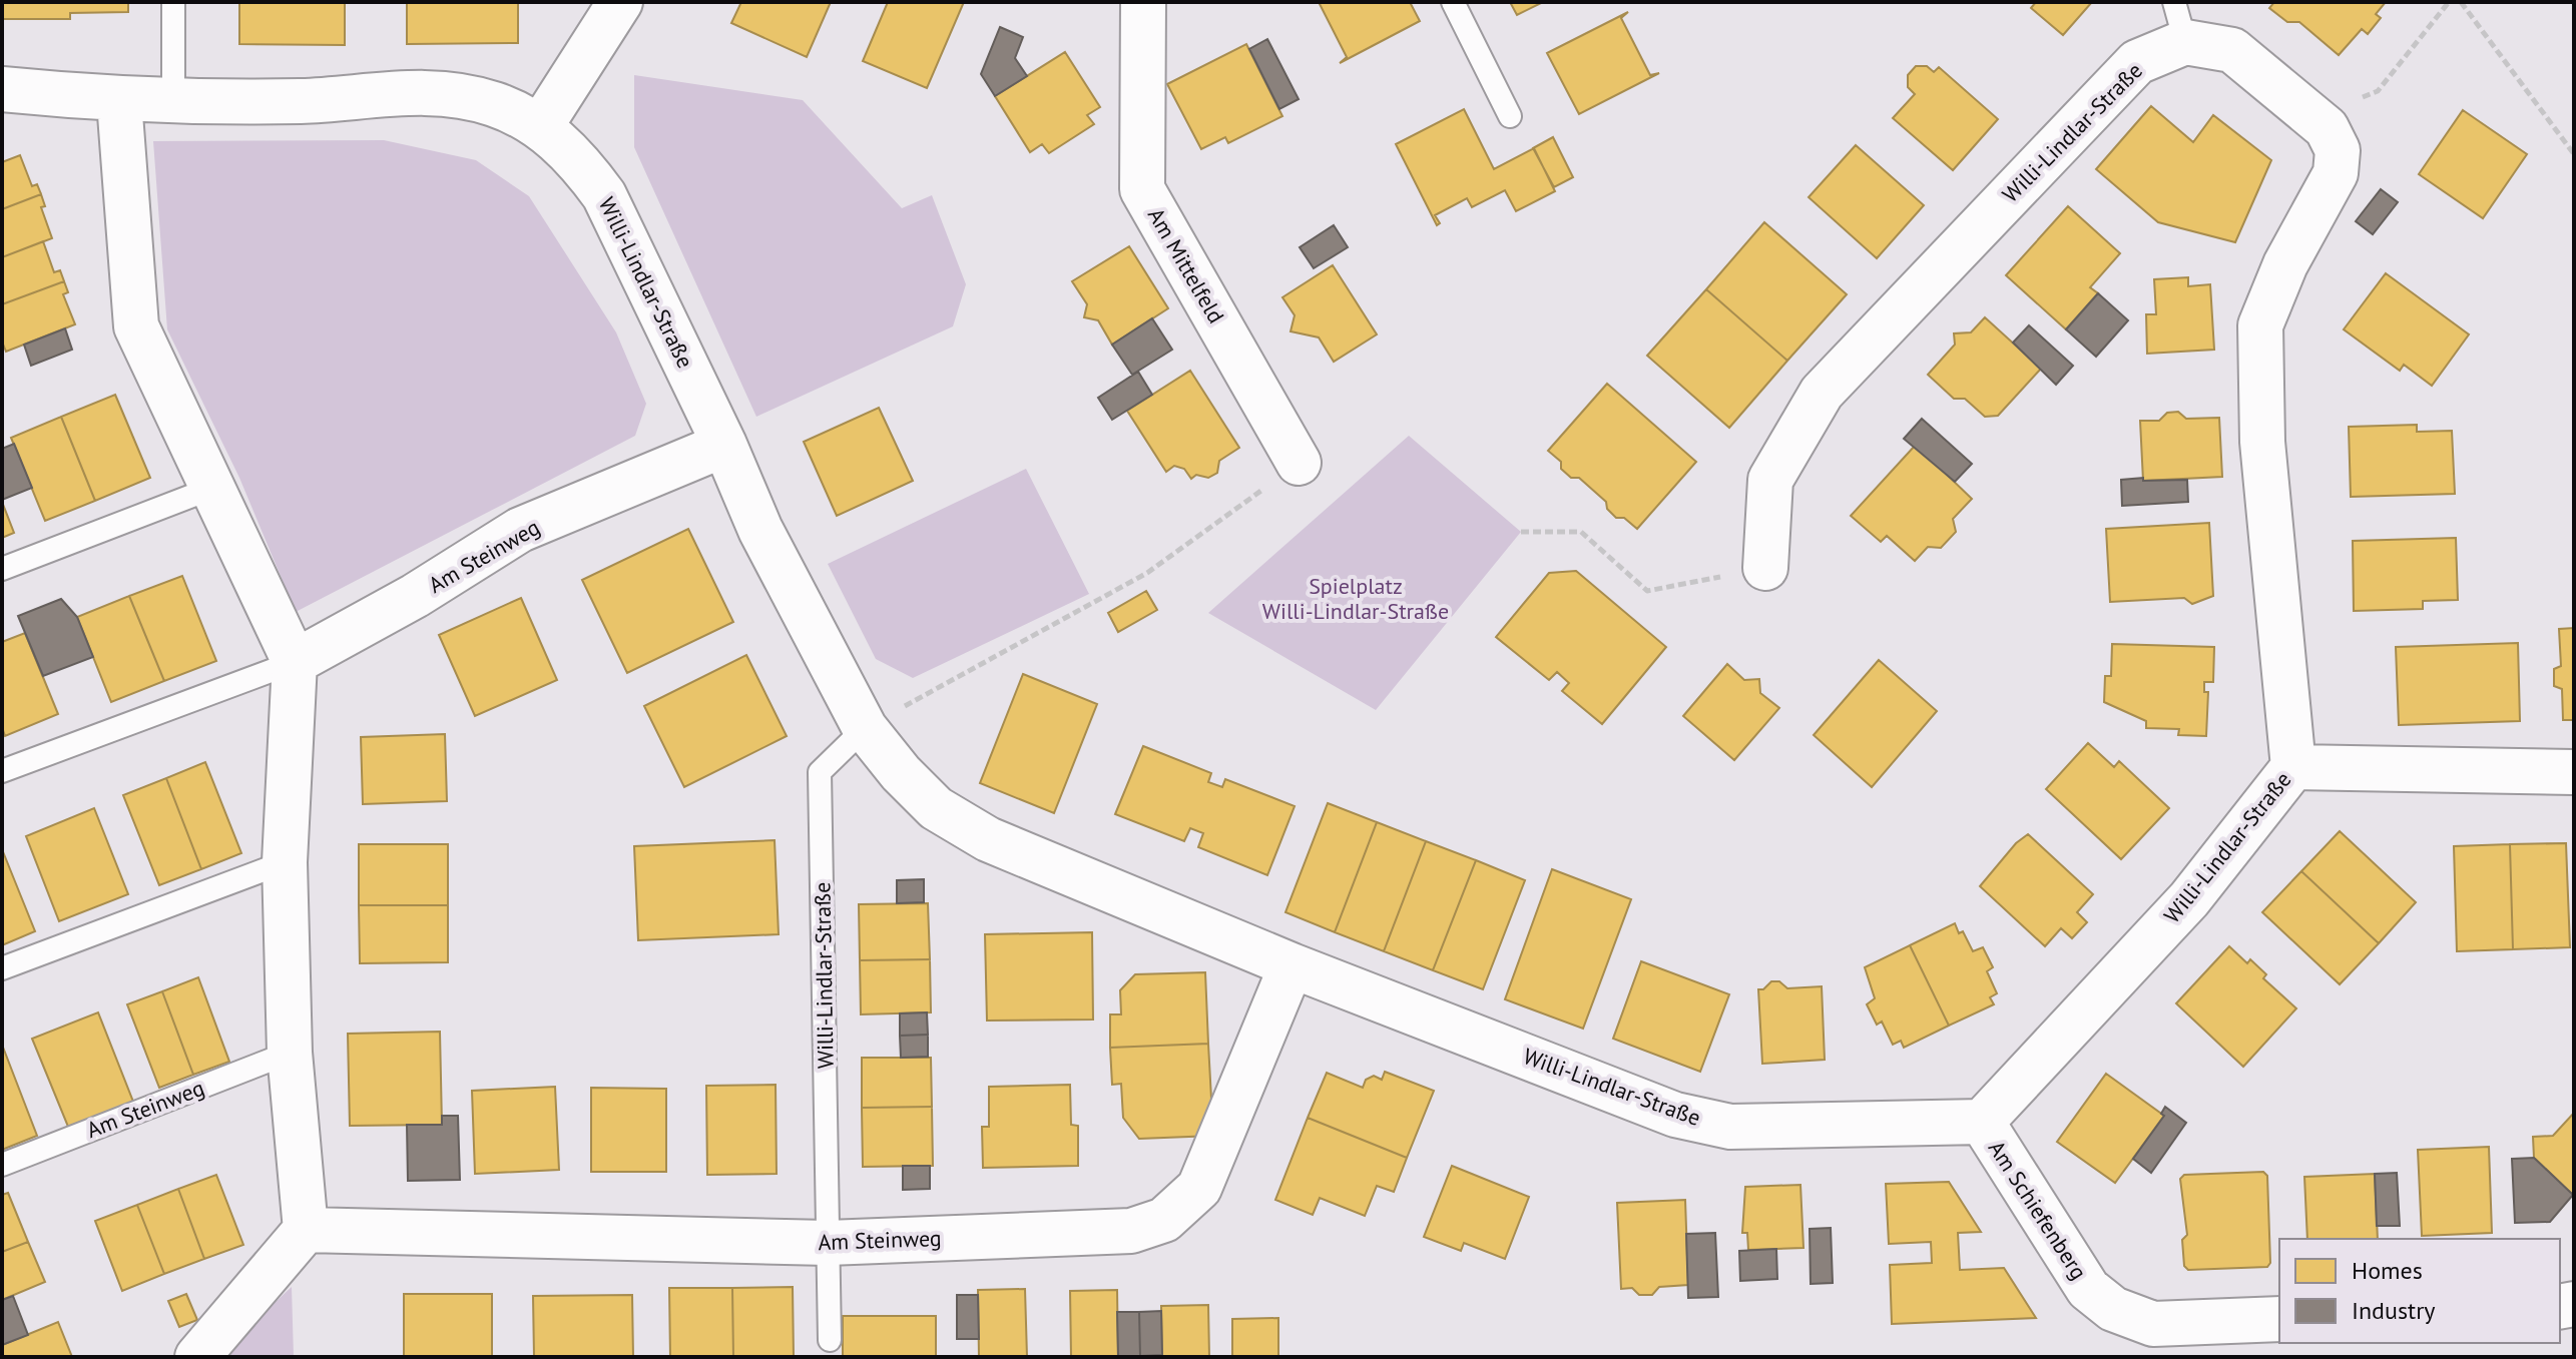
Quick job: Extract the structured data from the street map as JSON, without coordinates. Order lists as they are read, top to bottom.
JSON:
{
  "streets": {
    "street": [
      "Willi-Lindlar-Straße",
      "Am Mittelfeld",
      "Am Steinweg",
      "Am Schiefenberg"
    ]
  },
  "crossings": [
    ["Willi-Lindlar-Straße", "Am Steinweg"],
    ["Willi-Lindlar-Straße", "Am Schiefenberg"]
  ],
  "parks": ["Spielplatz Willi-Lindlar-Straße"],
  "legend": ["Homes", "Industry"]
}
